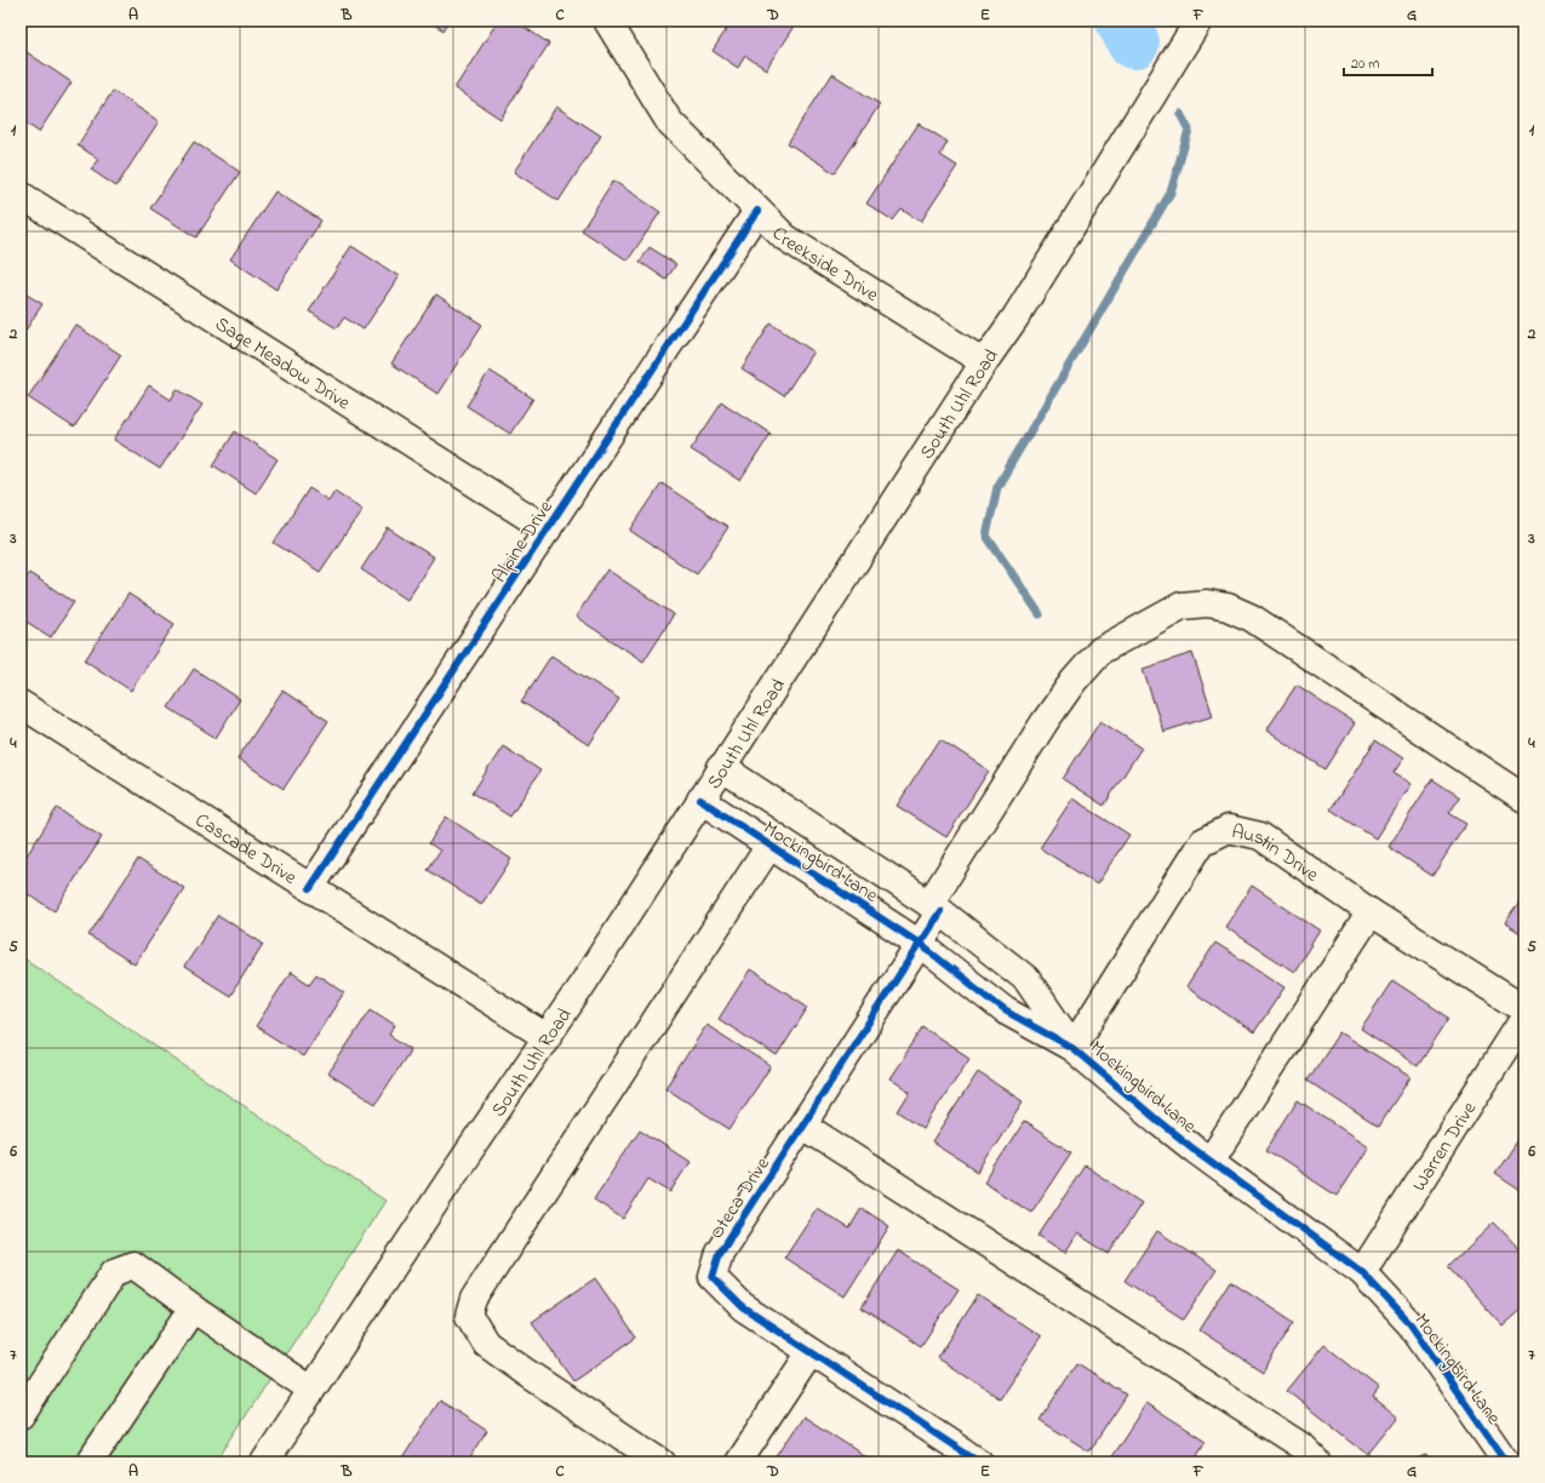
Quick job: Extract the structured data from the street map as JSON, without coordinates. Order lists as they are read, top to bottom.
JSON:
{
  "streets": {
    "street": [
      "Creekside Drive",
      "Sage Meadow Drive",
      "South Uhl Road",
      "Alpine Drive",
      "Cascade Drive",
      "Austin Drive",
      "Mockingbird Lane",
      "Warren Drive",
      "Oteca Drive"
    ]
  },
  "crossings": [
    ["Creekside Drive", "South Uhl Road"],
    ["Creekside Drive", "Alpine Drive"],
    ["Sage Meadow Drive", "Alpine Drive"],
    ["South Uhl Road", "Cascade Drive"],
    ["South Uhl Road", "Mockingbird Lane"],
    ["Alpine Drive", "Cascade Drive"],
    ["Austin Drive", "Mockingbird Lane"],
    ["Mockingbird Lane", "Warren Drive"],
    ["Mockingbird Lane", "Oteca Drive"]
  ],
  "scale_bar": "20 m",
  "grid": {
    "columns": [
      "A",
      "B",
      "C",
      "D",
      "E",
      "F",
      "G"
    ],
    "rows": [
      "1",
      "2",
      "3",
      "4",
      "5",
      "6",
      "7"
    ]
  }
}
